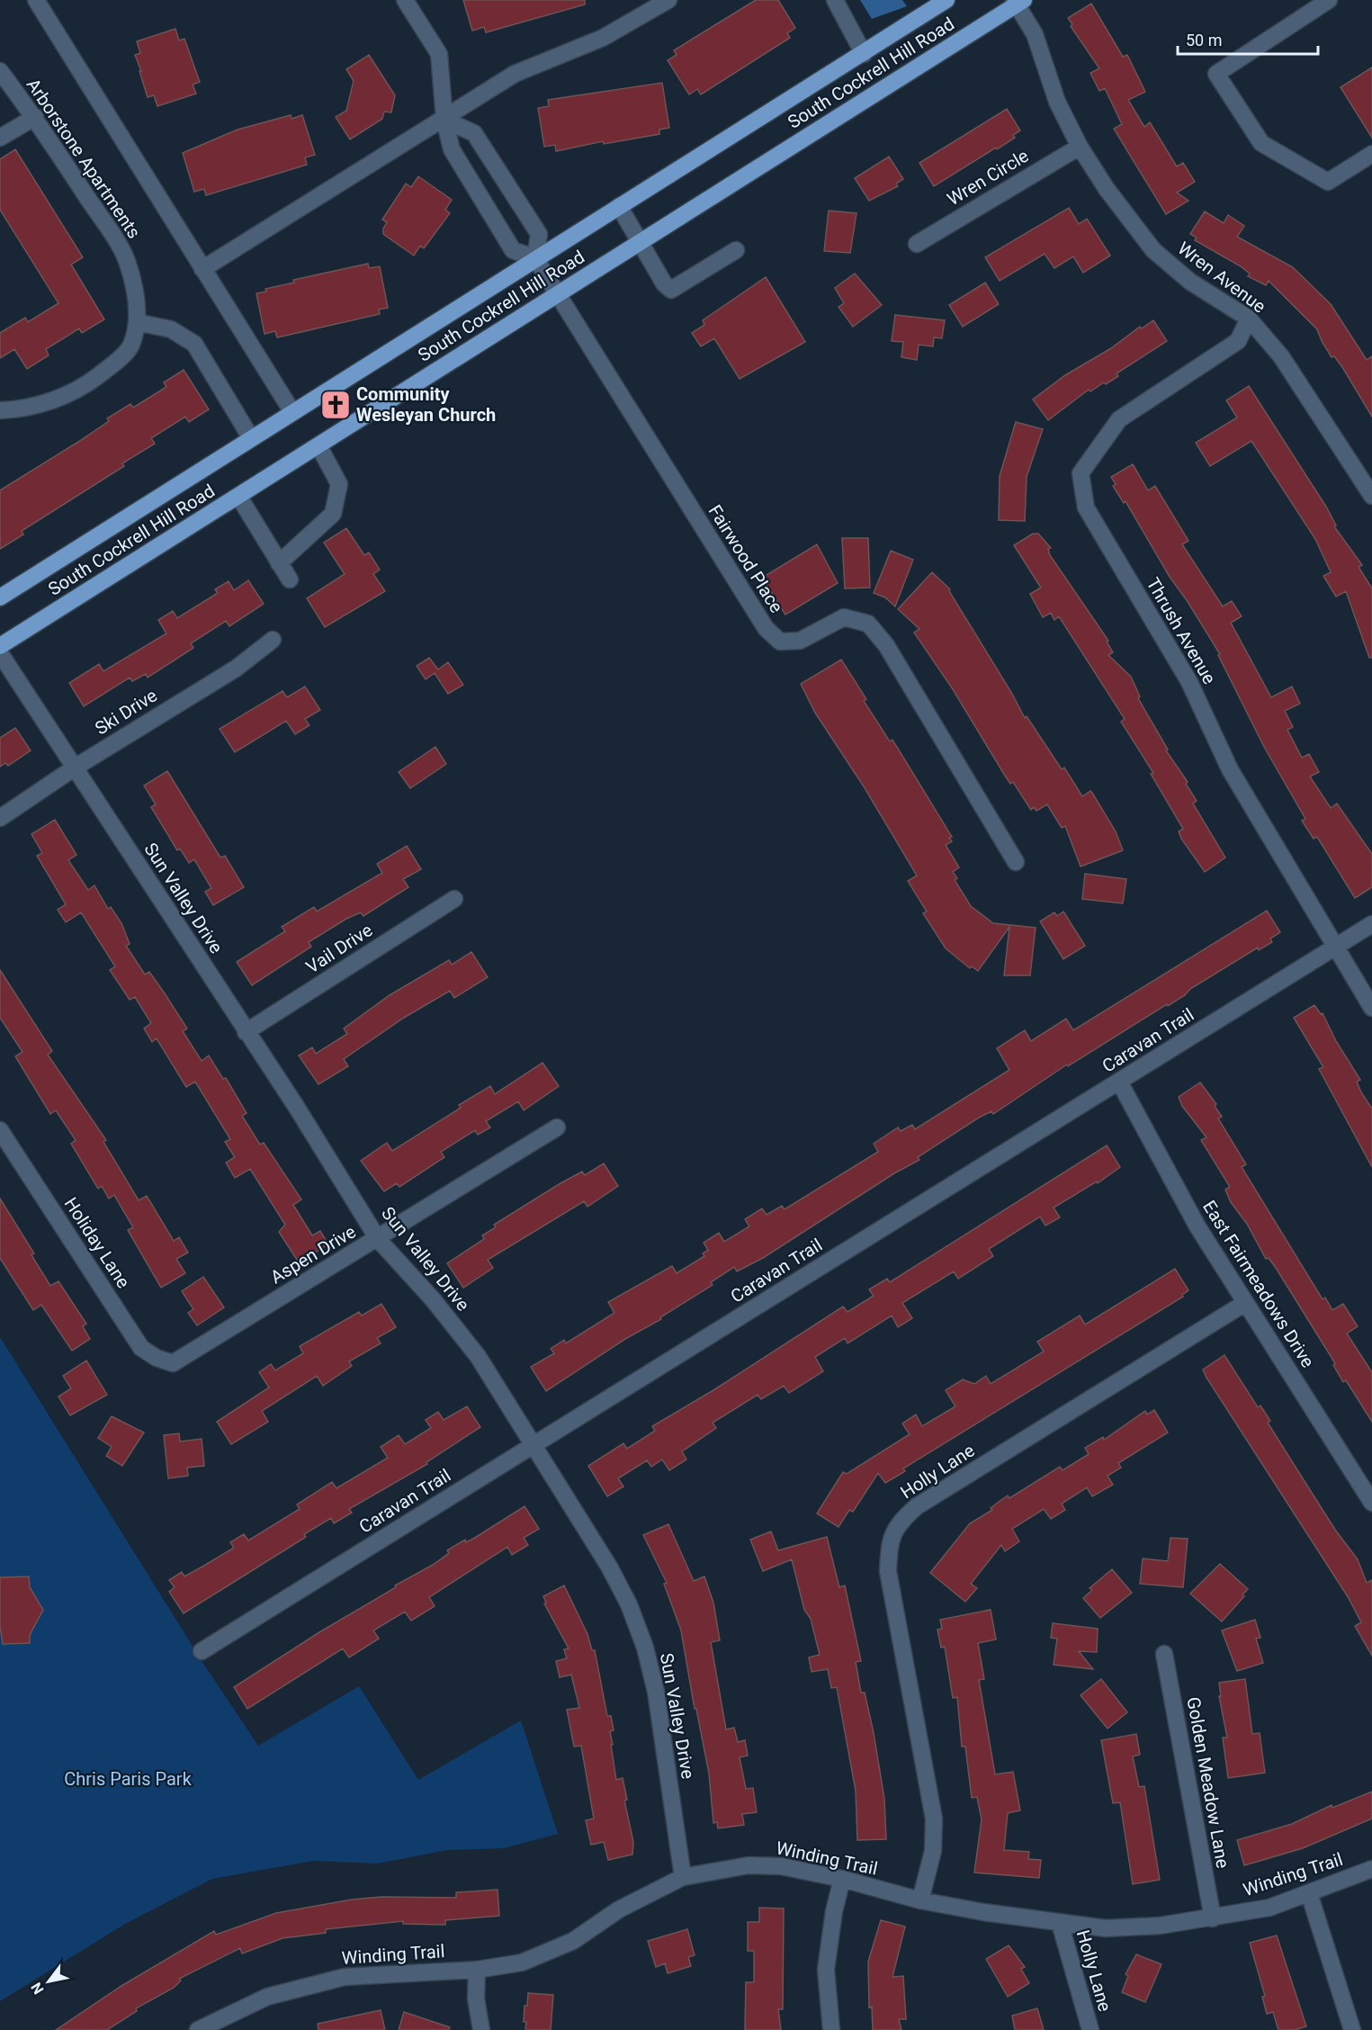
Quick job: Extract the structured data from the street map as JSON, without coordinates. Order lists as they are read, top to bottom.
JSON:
{
  "streets": {
    "main road": ["South Cockrell Hill Road"],
    "street": [
      "Arborstone Apartments",
      "Wren Circle",
      "Wren Avenue",
      "Fairwood Place",
      "Thrush Avenue",
      "Ski Drive",
      "Sun Valley Drive",
      "Vail Drive",
      "Caravan Trail",
      "Holiday Lane",
      "Aspen Drive",
      "East Fairmeadows Drive",
      "Holly Lane",
      "Golden Meadow Lane",
      "Winding Trail"
    ]
  },
  "crossings": [
    ["South Cockrell Hill Road", "Wren Avenue"],
    ["South Cockrell Hill Road", "Fairwood Place"],
    ["Wren Circle", "Wren Avenue"],
    ["Wren Avenue", "Thrush Avenue"],
    ["Thrush Avenue", "Caravan Trail"],
    ["Ski Drive", "Sun Valley Drive"],
    ["Sun Valley Drive", "Vail Drive"],
    ["Sun Valley Drive", "Caravan Trail"],
    ["Sun Valley Drive", "Aspen Drive"],
    ["Sun Valley Drive", "Winding Trail"],
    ["Caravan Trail", "East Fairmeadows Drive"],
    ["Holiday Lane", "Aspen Drive"],
    ["East Fairmeadows Drive", "Holly Lane"],
    ["Holly Lane", "Winding Trail"],
    ["Golden Meadow Lane", "Winding Trail"]
  ],
  "parks": ["Chris Paris Park"],
  "places": {
    "church": ["Community Wesleyan Church"]
  },
  "scale_bar": "50 m",
  "north": "bottom left"
}
